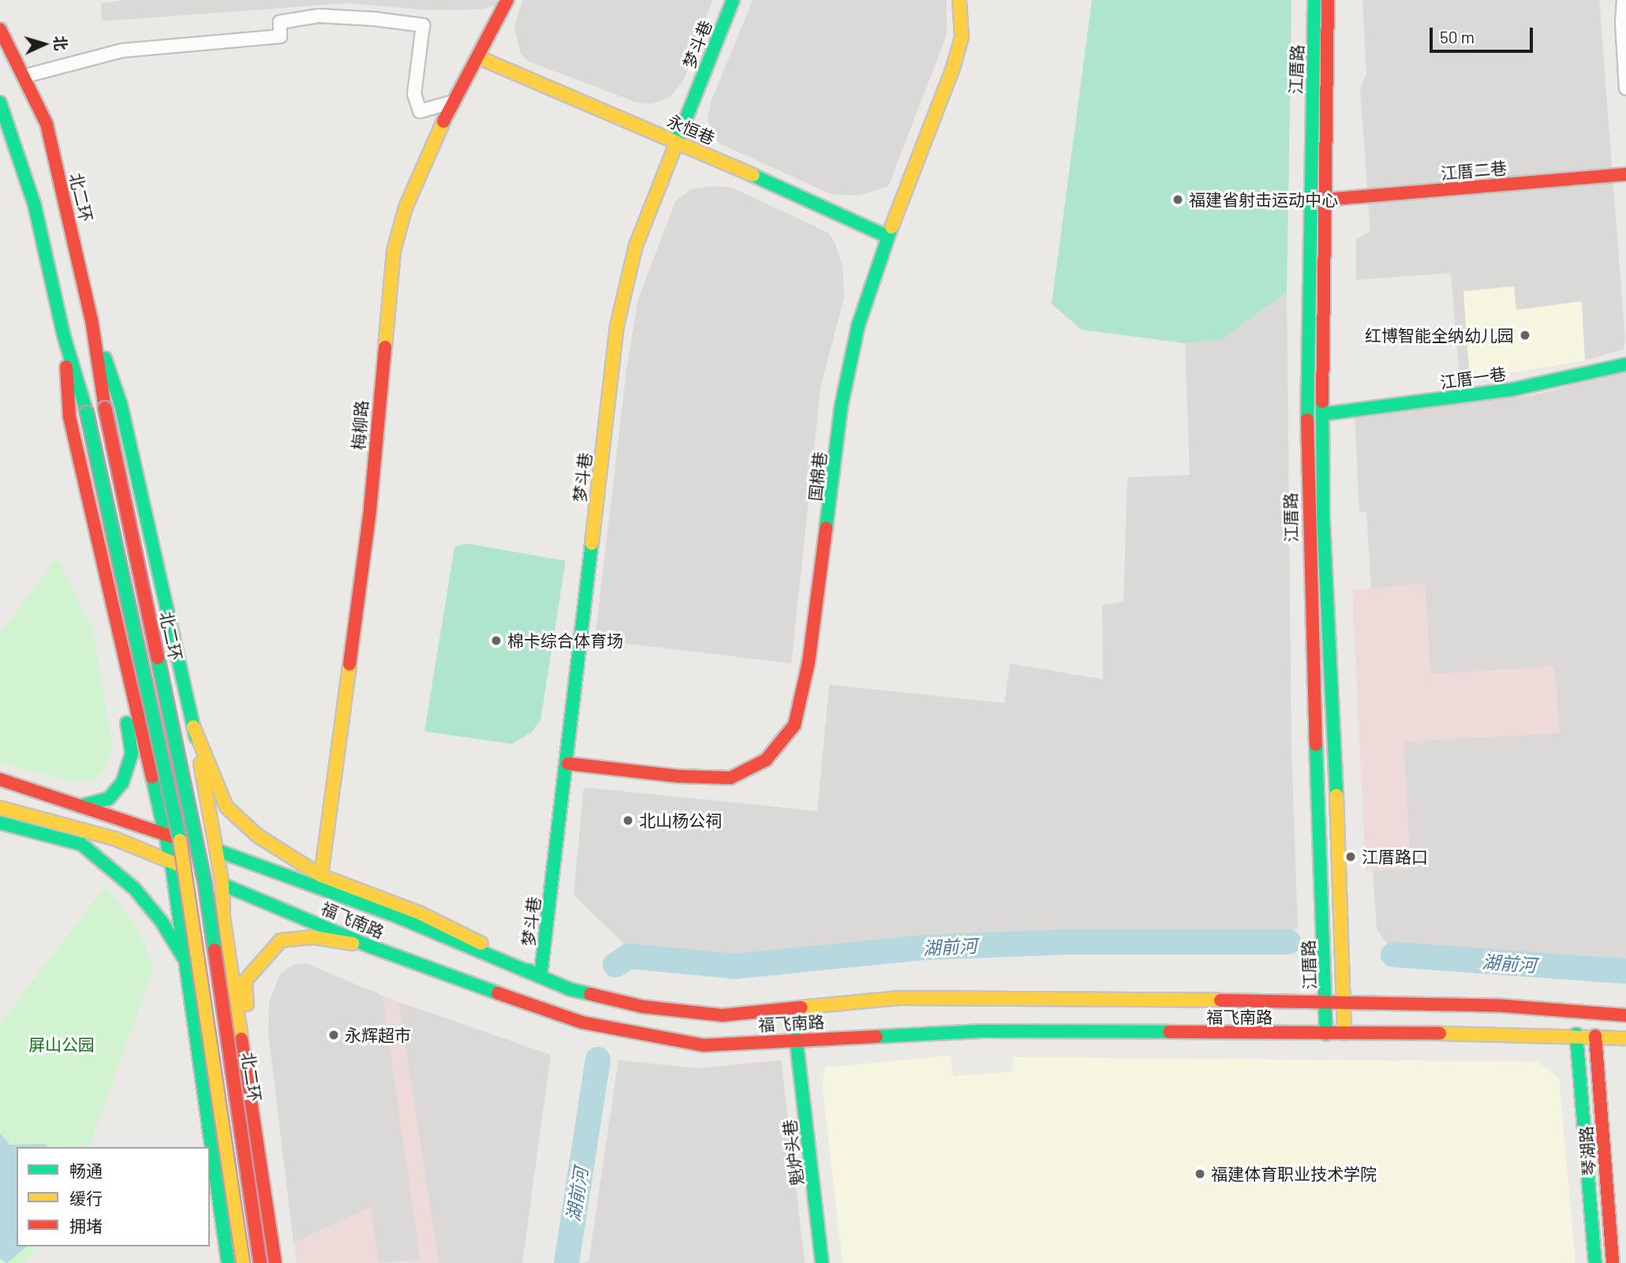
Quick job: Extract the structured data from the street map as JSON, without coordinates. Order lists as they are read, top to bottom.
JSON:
{
  "streets": {
    "main road": [
      "梦斗巷",
      "江厝路",
      "永恒巷",
      "江厝二巷",
      "北二环",
      "江厝一巷",
      "梅柳路",
      "国棉巷",
      "福飞南路",
      "琴湖路",
      "魁炉头巷"
    ]
  },
  "crossings": [
    ["梦斗巷", "永恒巷"],
    ["梦斗巷", "国棉巷"],
    ["梦斗巷", "福飞南路"],
    ["江厝路", "江厝二巷"],
    ["江厝路", "江厝一巷"],
    ["江厝路", "福飞南路"],
    ["永恒巷", "梅柳路"],
    ["永恒巷", "国棉巷"],
    ["福飞南路", "琴湖路"],
    ["福飞南路", "魁炉头巷"]
  ],
  "water": ["湖前河"],
  "parks": ["屏山公园"],
  "places": [
    "福建省射击运动中心",
    "红博智能全纳幼儿园",
    "棉卡综合体育场",
    "北山杨公祠",
    "江厝路口",
    "永辉超市",
    "福建体育职业技术学院"
  ],
  "legend": ["畅通", "缓行", "拥堵"],
  "scale_bar": "50 m",
  "north": "right"
}
